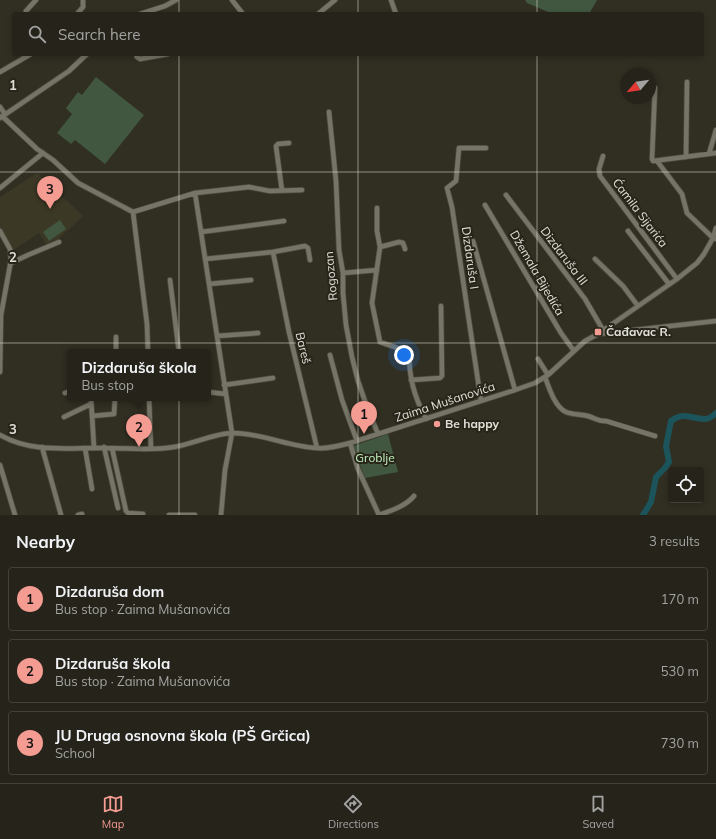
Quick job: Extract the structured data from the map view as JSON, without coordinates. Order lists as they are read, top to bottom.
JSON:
{
  "streets": {
    "street": [
      "Ćamila Sijarića",
      "Dizdaruša III",
      "Dizdaruša I",
      "Džemala Bijedića",
      "Rogozan",
      "Bareš",
      "Zaima Mušanovića"
    ]
  },
  "crossings": [
    ["Ćamila Sijarića", "Zaima Mušanovića"],
    ["Dizdaruša III", "Zaima Mušanovića"],
    ["Dizdaruša I", "Zaima Mušanovića"],
    ["Džemala Bijedića", "Zaima Mušanovića"],
    ["Rogozan", "Zaima Mušanovića"],
    ["Bareš", "Zaima Mušanovića"]
  ],
  "parks": ["Groblje"],
  "places": {
    "transit": ["Čađavac R."],
    "other": ["Be happy"]
  },
  "north": "bottom left",
  "page": {
    "search": "Search here",
    "pins": ["3", "1", "2"],
    "popup": ["Dizdaruša škola", "Bus stop"],
    "heading": ["Nearby", "3 results"],
    "list": [
      {
        "mark": "1",
        "name": "Dizdaruša dom",
        "note": "Bus stop · Zaima Mušanovića",
        "value": "170 m"
      },
      {
        "mark": "2",
        "name": "Dizdaruša škola",
        "note": "Bus stop · Zaima Mušanovića",
        "value": "530 m"
      },
      {
        "mark": "3",
        "name": "JU Druga osnovna škola (PŠ Grčica)",
        "note": "School",
        "value": "730 m"
      }
    ],
    "nav": ["Map", "Directions", "Saved"]
  },
  "grid": {
    "rows": ["1", "2", "3"]
  }
}
